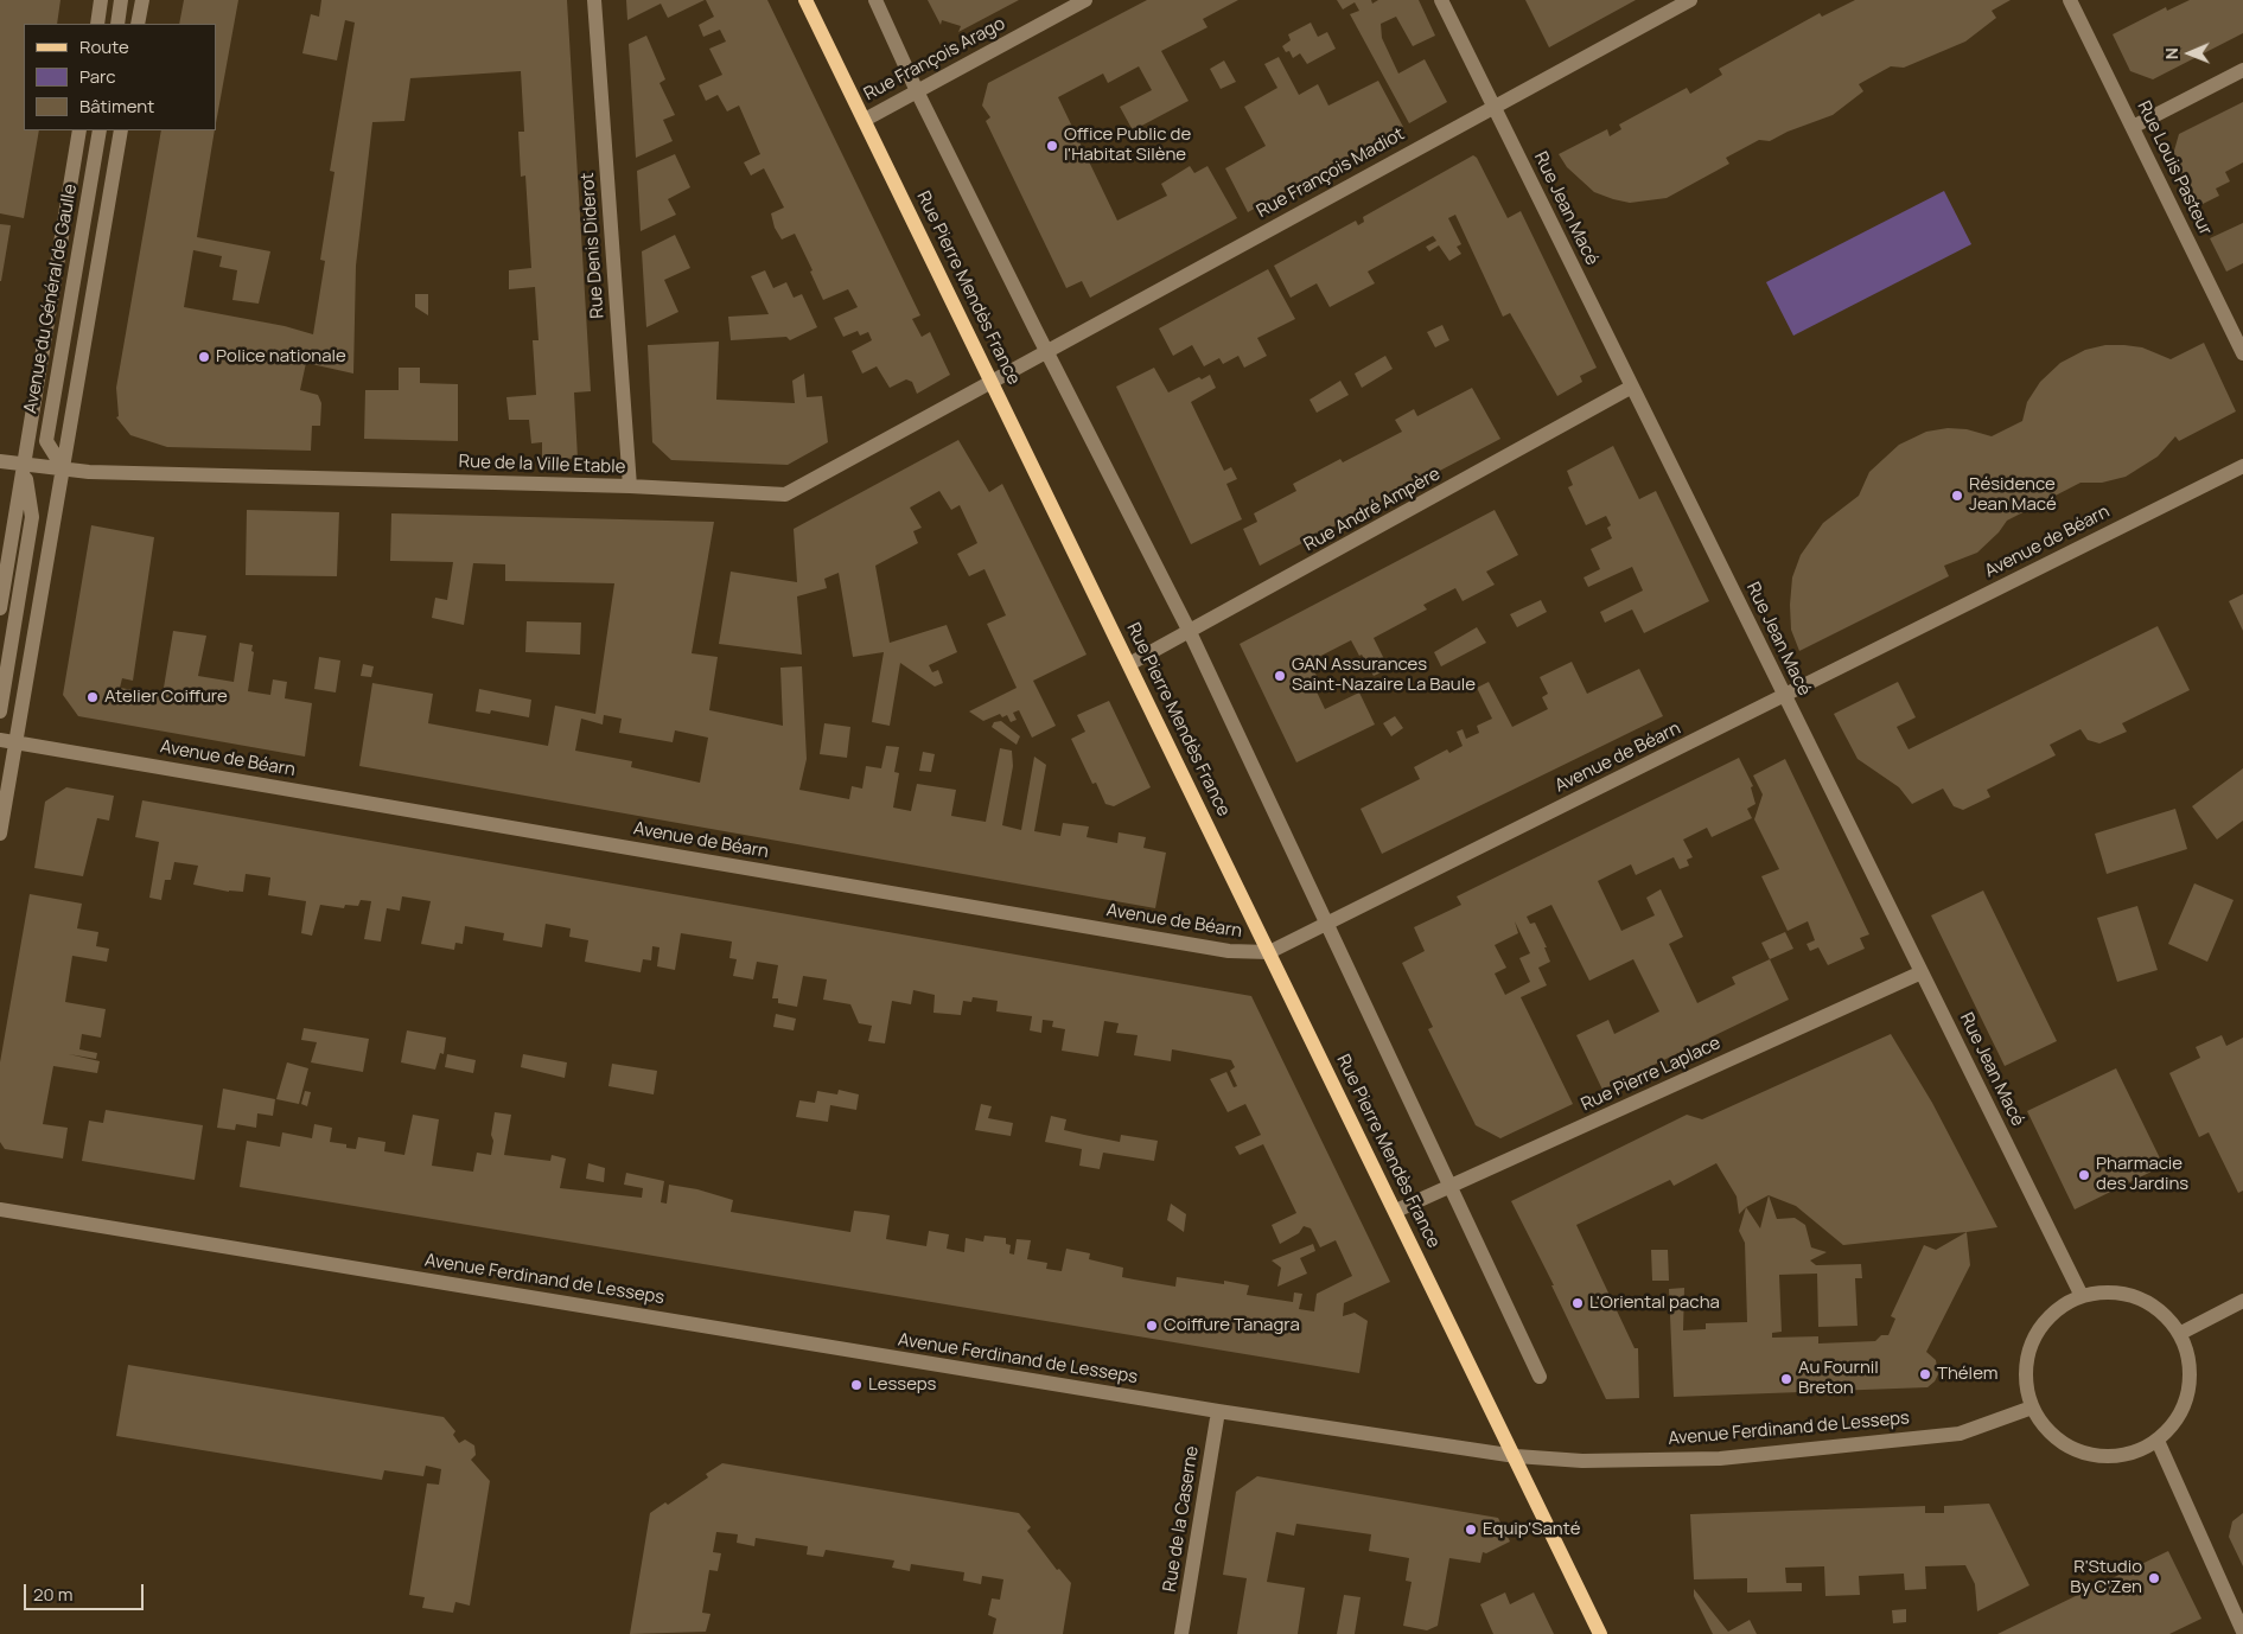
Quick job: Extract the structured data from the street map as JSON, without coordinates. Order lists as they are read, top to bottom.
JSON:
{
  "streets": {
    "main road": ["Rue Pierre Mendès France"],
    "street": [
      "Rue François Arago",
      "Rue Louis Pasteur",
      "Rue François Madiot",
      "Rue Jean Macé",
      "Rue Denis Diderot",
      "Avenue du Général de Gaulle",
      "Rue de la Ville Etable",
      "Rue André Ampère",
      "Avenue de Béarn",
      "Rue Pierre Laplace",
      "Avenue Ferdinand de Lesseps",
      "Rue de la Caserne"
    ]
  },
  "crossings": [
    ["Rue François Arago", "Rue Pierre Mendès France"],
    ["Rue François Madiot", "Rue Jean Macé"],
    ["Rue François Madiot", "Rue Pierre Mendès France"],
    ["Rue François Madiot", "Rue de la Ville Etable"],
    ["Rue Jean Macé", "Rue André Ampère"],
    ["Rue Jean Macé", "Avenue de Béarn"],
    ["Rue Jean Macé", "Rue Pierre Laplace"],
    ["Rue Jean Macé", "Avenue Ferdinand de Lesseps"],
    ["Rue Denis Diderot", "Rue de la Ville Etable"],
    ["Rue Pierre Mendès France", "Rue de la Ville Etable"],
    ["Rue Pierre Mendès France", "Rue André Ampère"],
    ["Rue Pierre Mendès France", "Avenue de Béarn"],
    ["Rue Pierre Mendès France", "Rue Pierre Laplace"],
    ["Rue Pierre Mendès France", "Avenue Ferdinand de Lesseps"],
    ["Avenue du Général de Gaulle", "Rue de la Ville Etable"],
    ["Avenue Ferdinand de Lesseps", "Rue de la Caserne"]
  ],
  "places": [
    "Office Public de l'Habitat Silène",
    "Police nationale",
    "Résidence Jean Macé",
    "GAN Assurances Saint-Nazaire La Baule",
    "Atelier Coiffure",
    "Pharmacie des Jardins",
    "L'Oriental pacha",
    "Coiffure Tanagra",
    "Thélem",
    "Au Fournil Breton",
    "Lesseps",
    "Equip'Santé",
    "R'Studio By C'Zen"
  ],
  "legend": ["Route", "Parc", "Bâtiment"],
  "scale_bar": "20 m",
  "north": "left"
}
